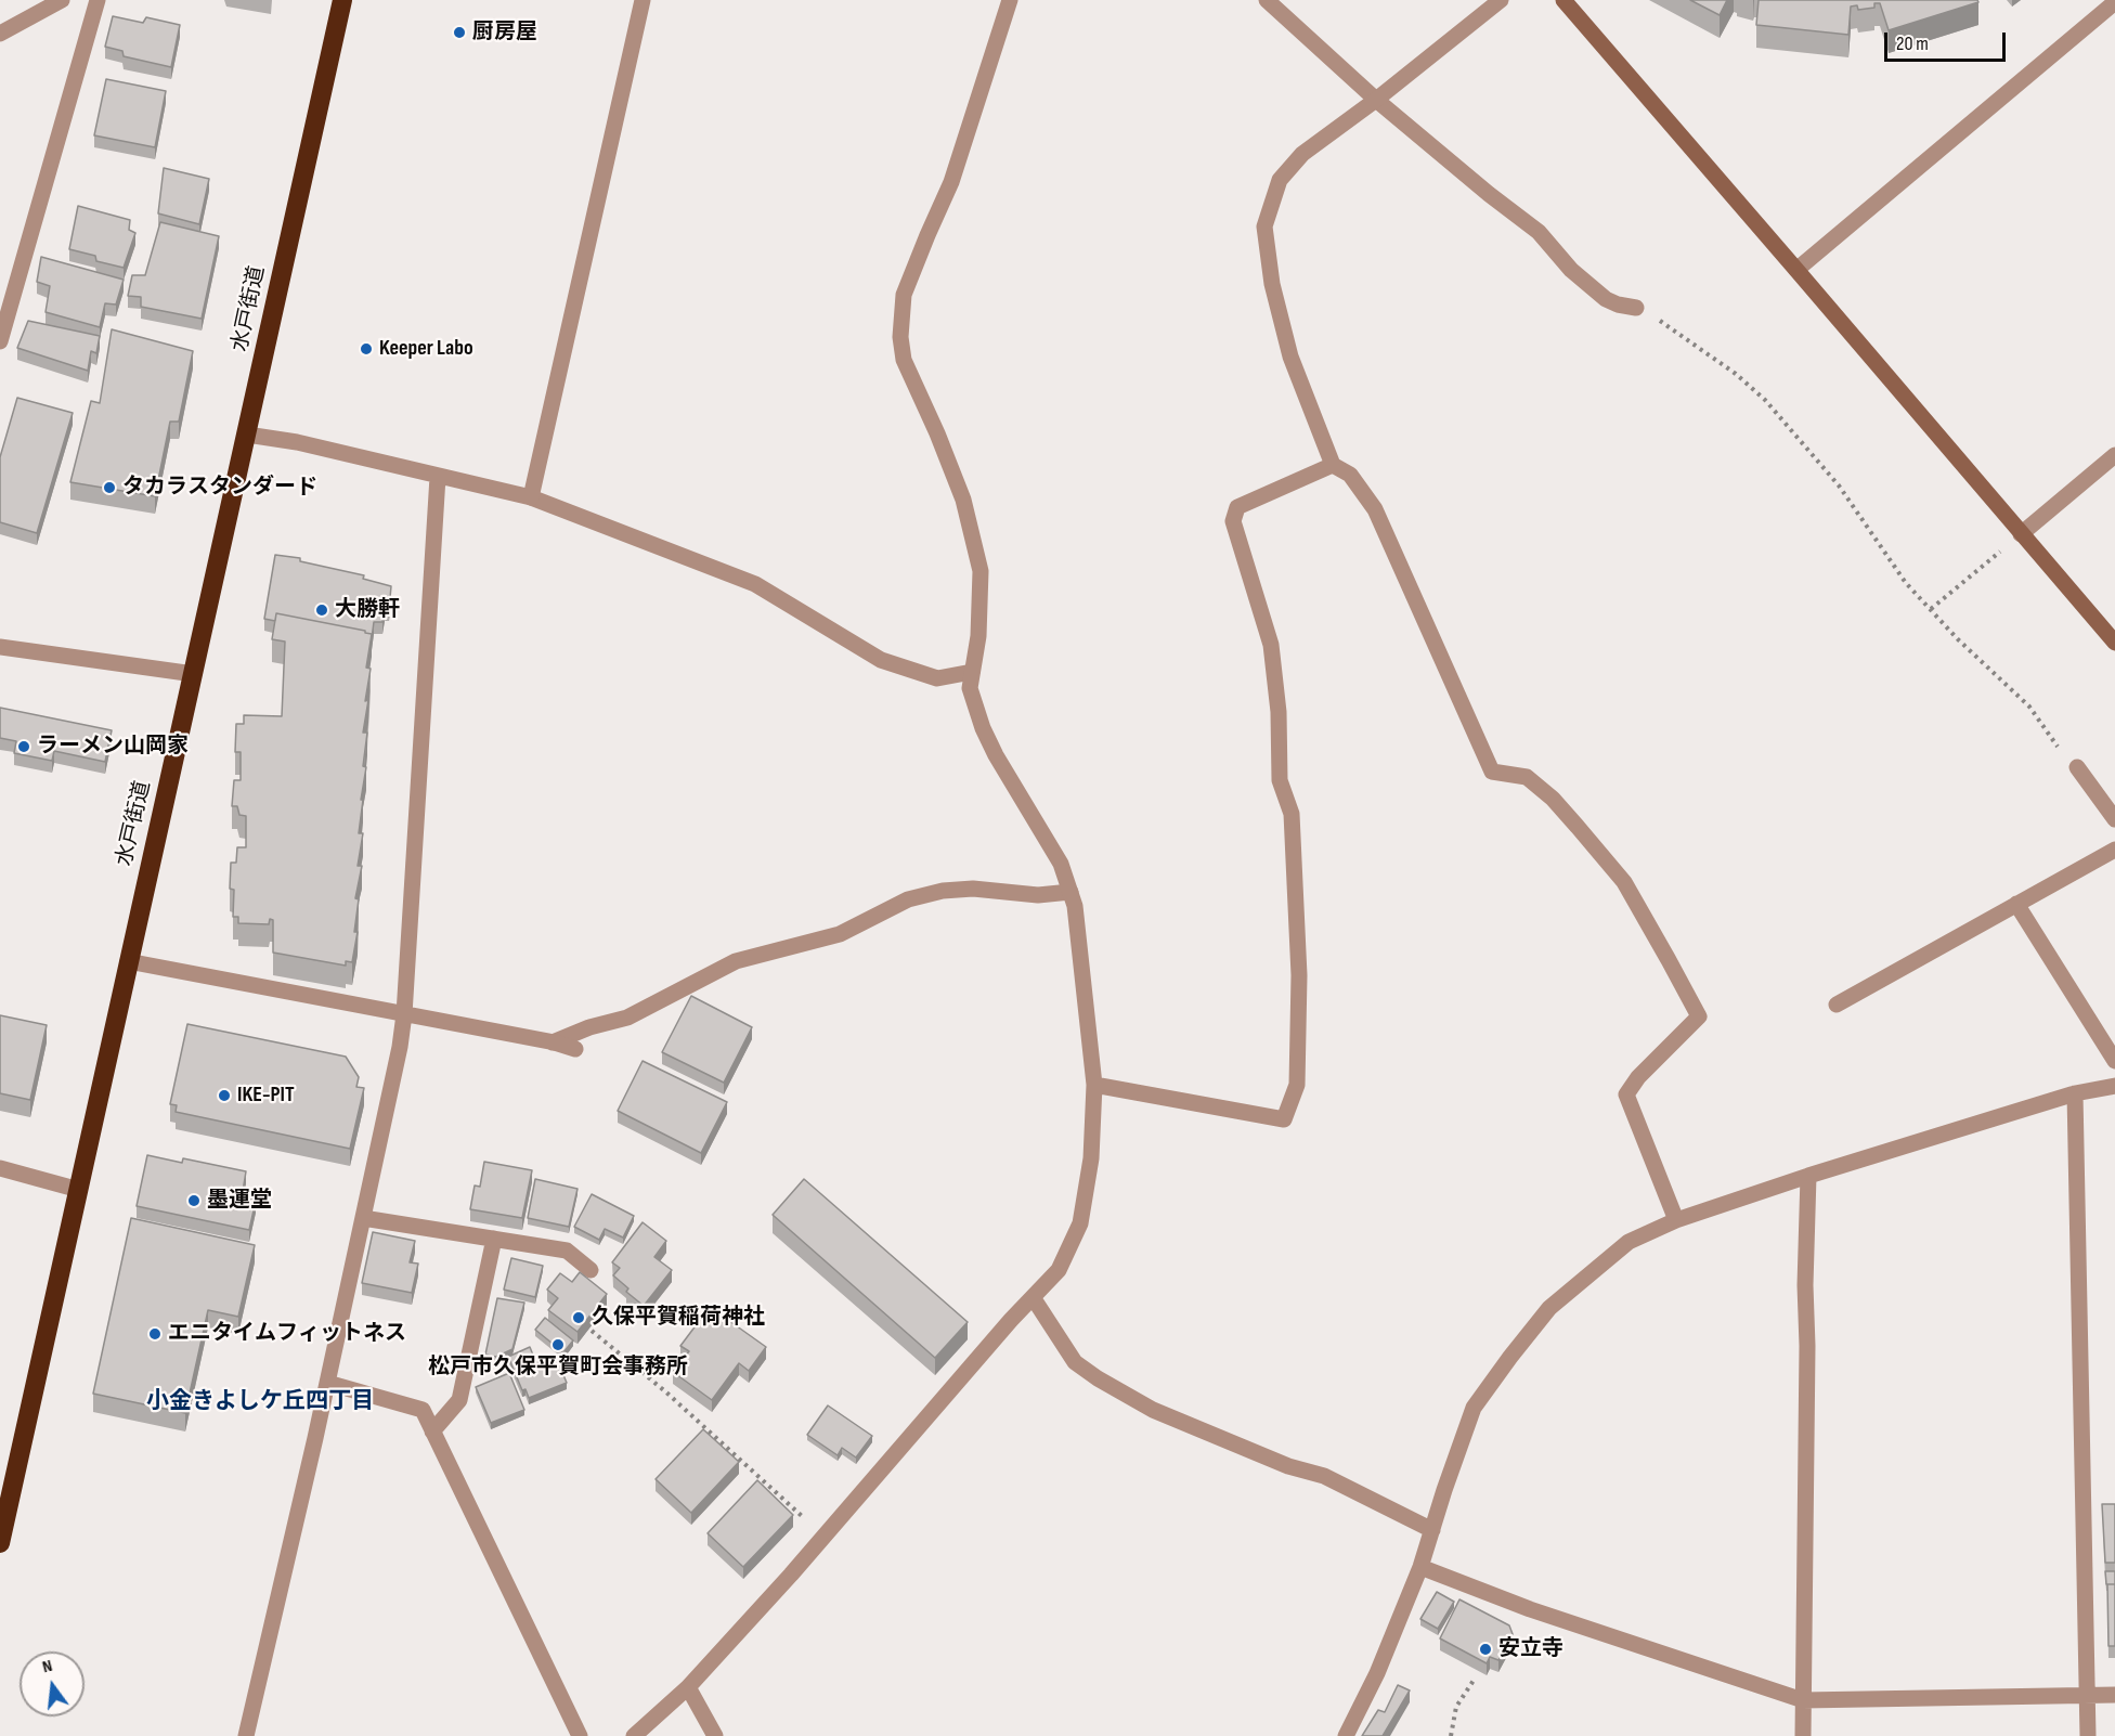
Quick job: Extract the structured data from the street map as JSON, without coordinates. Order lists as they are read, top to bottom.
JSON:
{
  "streets": {
    "highway": ["水戸街道"]
  },
  "districts": ["小金きよしケ丘四丁目"],
  "places": [
    "厨房屋",
    "Keeper Labo",
    "タカラスタンダード",
    "大勝軒",
    "ラーメン山岡家",
    "IKE-PIT",
    "墨運堂",
    "久保平賀稲荷神社",
    "エニタイムフィットネス",
    "松戸市久保平賀町会事務所",
    "安立寺"
  ],
  "scale_bar": "20 m",
  "north": "top"
}
